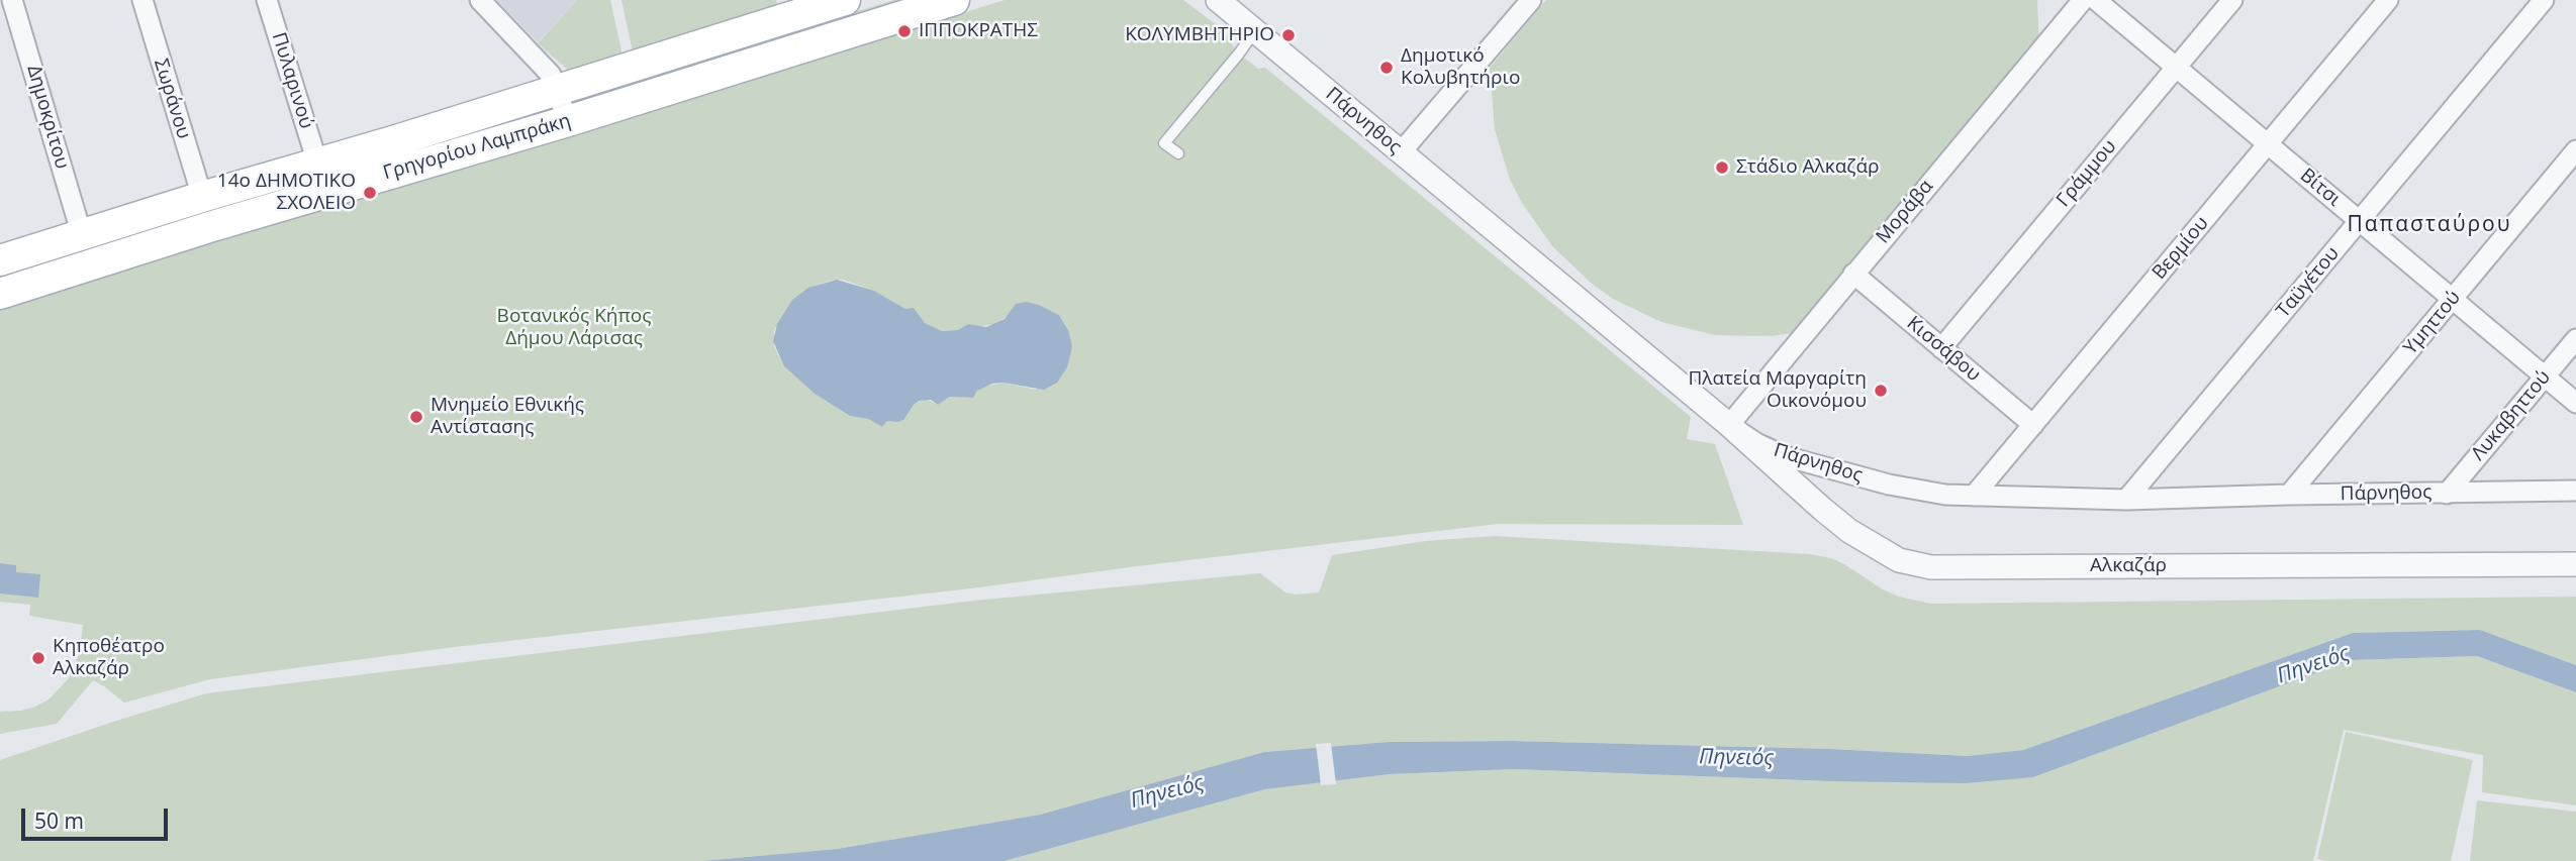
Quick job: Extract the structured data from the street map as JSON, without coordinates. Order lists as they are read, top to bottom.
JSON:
{
  "streets": {
    "main road": ["Γρηγορίου Λαμπράκη"],
    "street": [
      "Πυλαρινού",
      "Σωράνου",
      "Δημοκρίτου",
      "Πάρνηθος",
      "Γράμμου",
      "Βίτσι",
      "Μοράβα",
      "Βερμίου",
      "Ταϋγέτου",
      "Υμηττού",
      "Κισσάβου",
      "Λυκαβηττού",
      "Αλκαζάρ"
    ]
  },
  "crossings": [
    ["Πυλαρινού", "Γρηγορίου Λαμπράκη"],
    ["Σωράνου", "Γρηγορίου Λαμπράκη"],
    ["Δημοκρίτου", "Γρηγορίου Λαμπράκη"],
    ["Πάρνηθος", "Μοράβα"],
    ["Πάρνηθος", "Βερμίου"],
    ["Πάρνηθος", "Ταϋγέτου"],
    ["Πάρνηθος", "Υμηττού"],
    ["Πάρνηθος", "Λυκαβηττού"],
    ["Πάρνηθος", "Αλκαζάρ"],
    ["Γράμμου", "Βίτσι"],
    ["Γράμμου", "Κισσάβου"],
    ["Βίτσι", "Βερμίου"],
    ["Βίτσι", "Ταϋγέτου"],
    ["Βίτσι", "Υμηττού"],
    ["Βίτσι", "Λυκαβηττού"],
    ["Μοράβα", "Κισσάβου"],
    ["Μοράβα", "Αλκαζάρ"],
    ["Βερμίου", "Κισσάβου"]
  ],
  "districts": ["Παπασταύρου"],
  "water": ["Πηνειός"],
  "parks": ["Βοτανικός Κήπος Δήμου Λάρισας"],
  "places": [
    "ΙΠΠΟΚΡΑΤΗΣ",
    "ΚΟΛΥΜΒΗΤΗΡΙΟ",
    "Δημοτικό Κολυβητήριο",
    "Στάδιο Αλκαζάρ",
    "14ο ΔΗΜΟΤΙΚΟ ΣΧΟΛΕΙΟ",
    "Πλατεία Μαργαρίτη Οικονόμου",
    "Μνημείο Εθνικής Αντίστασης",
    "Κηποθέατρο Αλκαζάρ"
  ],
  "scale_bar": "50 m"
}
